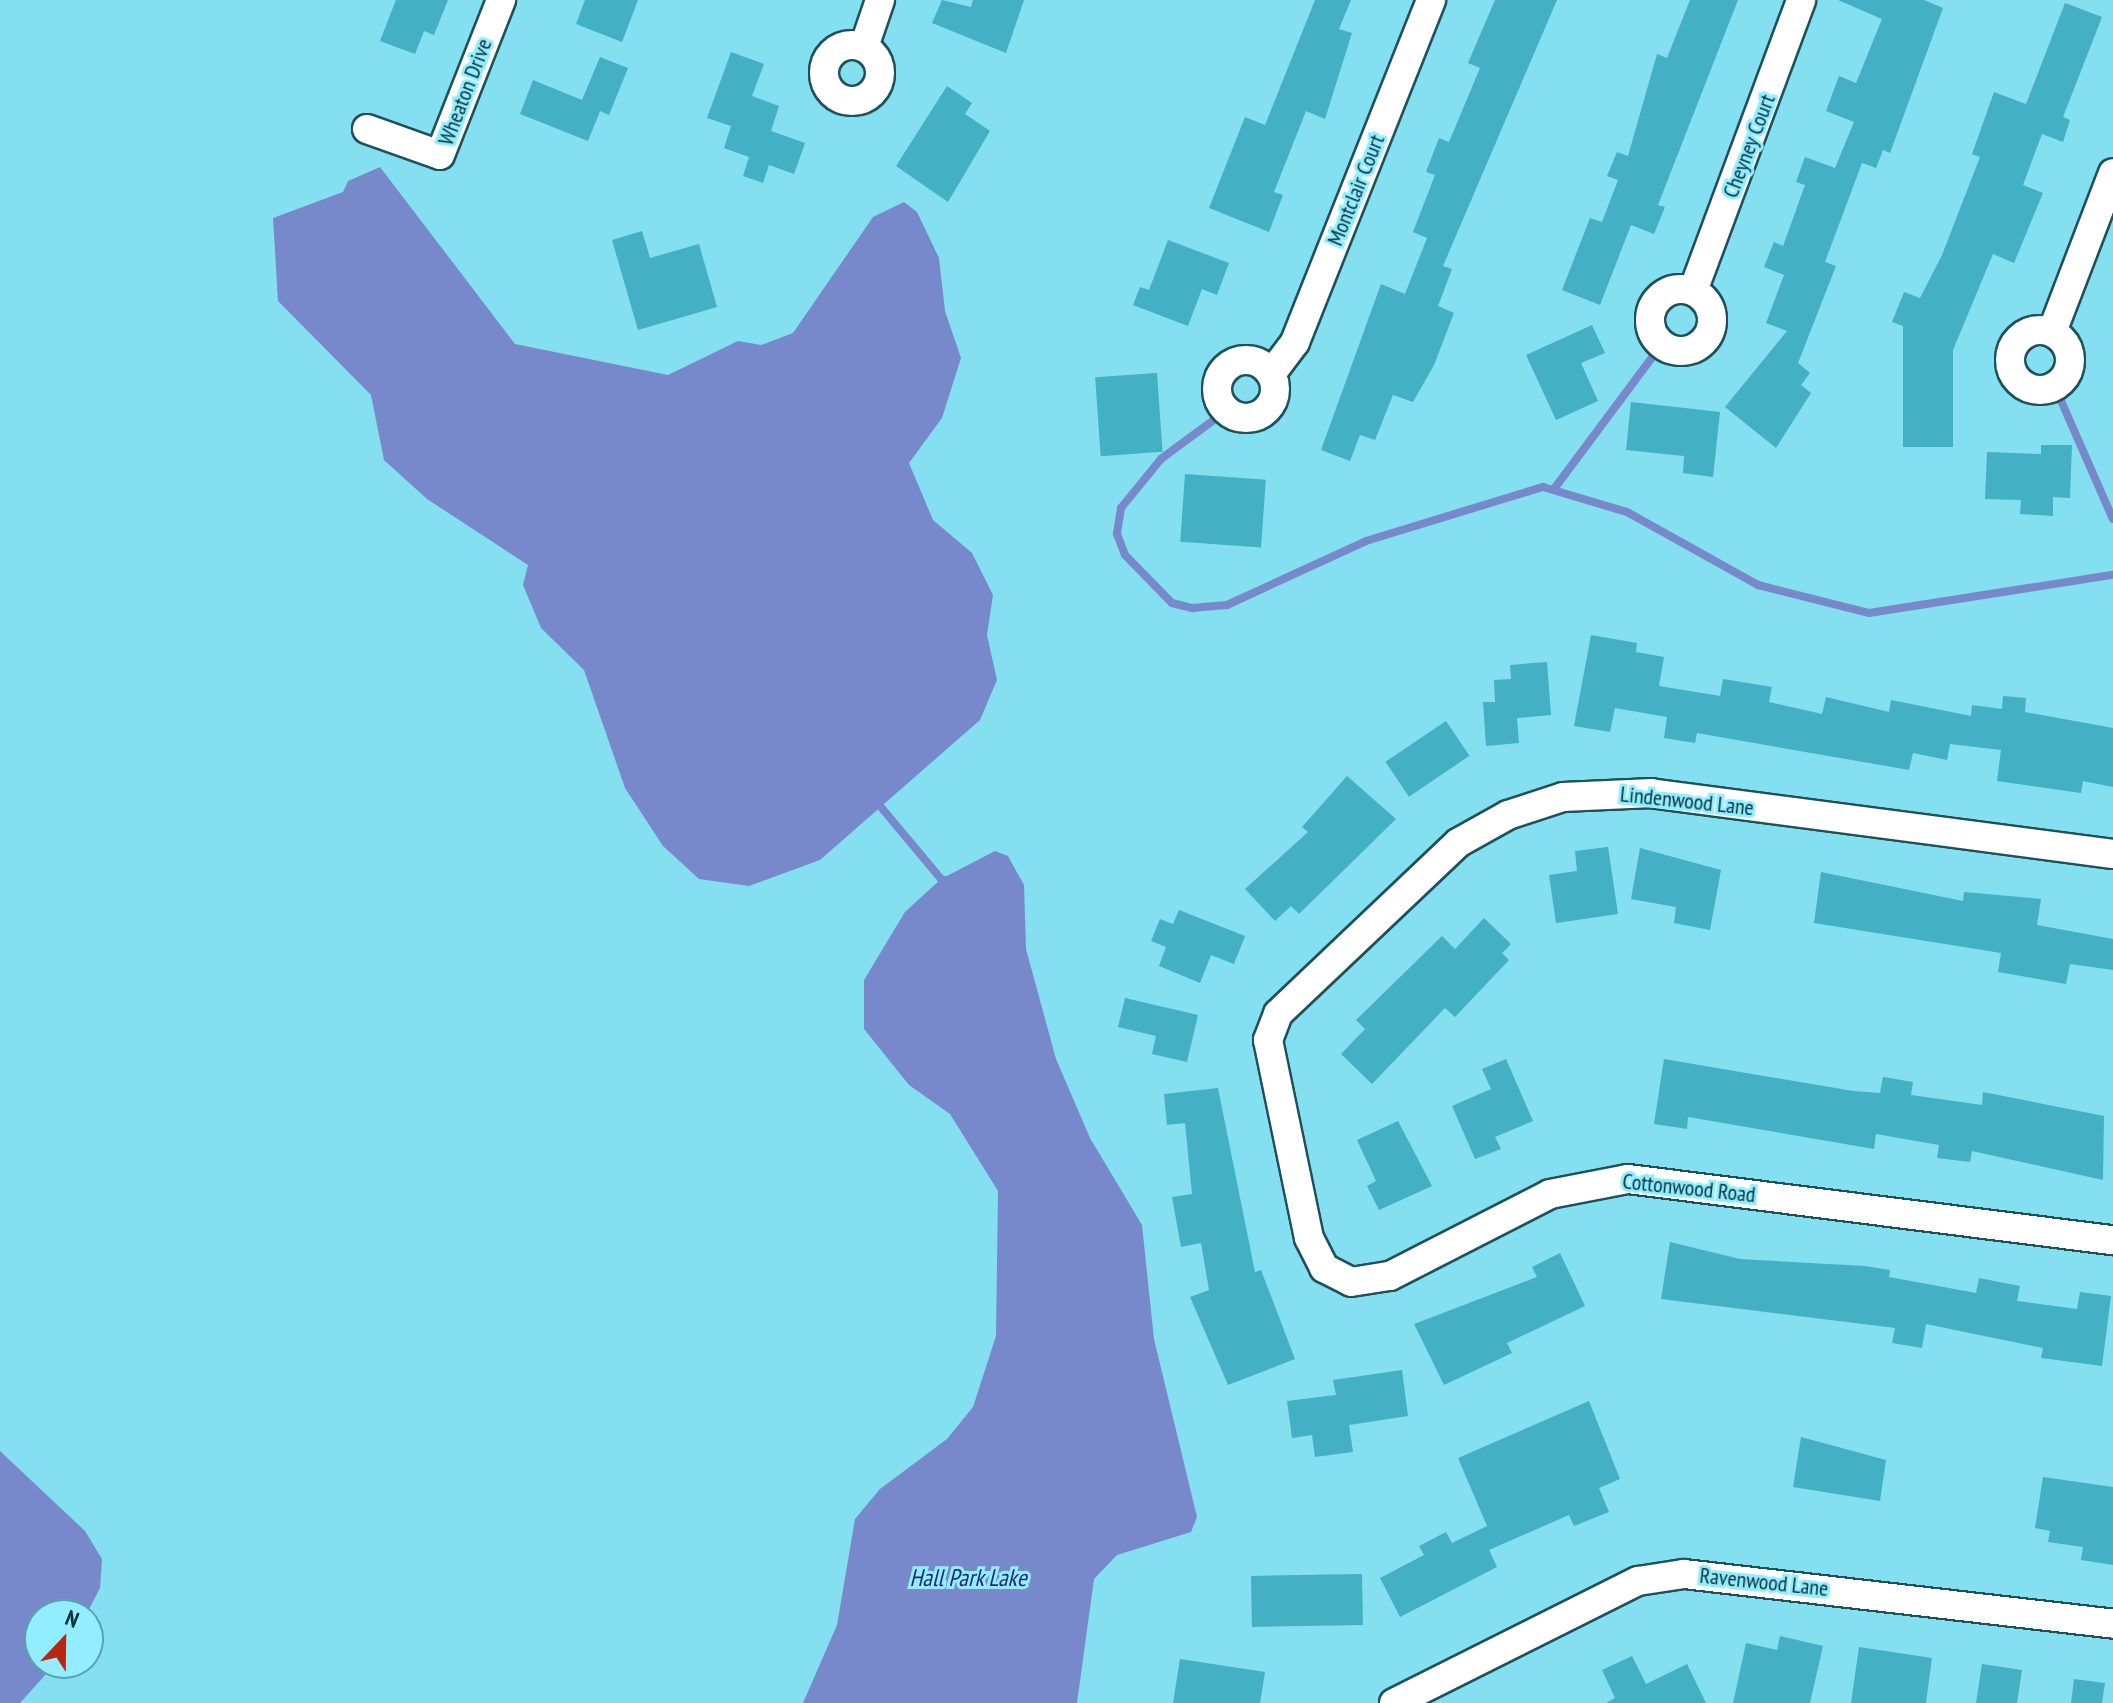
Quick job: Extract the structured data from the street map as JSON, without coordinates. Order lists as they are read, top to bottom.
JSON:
{
  "streets": {
    "street": [
      "Wheaton Drive",
      "Cheyney Court",
      "Montclair Court",
      "Lindenwood Lane",
      "Cottonwood Road",
      "Ravenwood Lane"
    ]
  },
  "crossings": [
    ["Lindenwood Lane", "Cottonwood Road"]
  ],
  "water": ["Hall Park Lake"],
  "north": "top"
}
